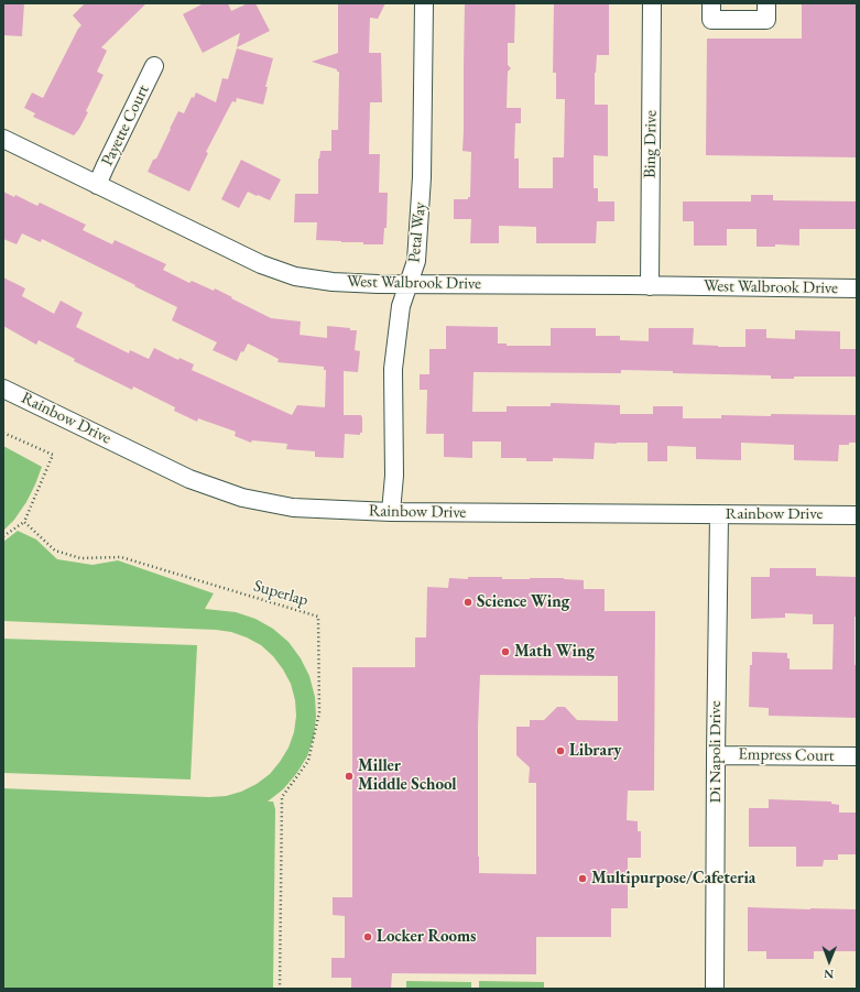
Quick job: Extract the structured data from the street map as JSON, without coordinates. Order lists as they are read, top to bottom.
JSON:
{
  "streets": {
    "street": [
      "Payette Court",
      "Bing Drive",
      "Petal Way",
      "West Walbrook Drive",
      "Rainbow Drive",
      "Di Napoli Drive",
      "Empress Court"
    ],
    "path": ["Superlap"]
  },
  "crossings": [
    ["Payette Court", "West Walbrook Drive"],
    ["Bing Drive", "West Walbrook Drive"],
    ["Petal Way", "West Walbrook Drive"],
    ["Petal Way", "Rainbow Drive"],
    ["Rainbow Drive", "Di Napoli Drive"],
    ["Di Napoli Drive", "Empress Court"]
  ],
  "places": [
    "Science Wing",
    "Math Wing",
    "Library",
    "Miller Middle School",
    "Multipurpose/Cafeteria",
    "Locker Rooms"
  ],
  "north": "bottom"
}
